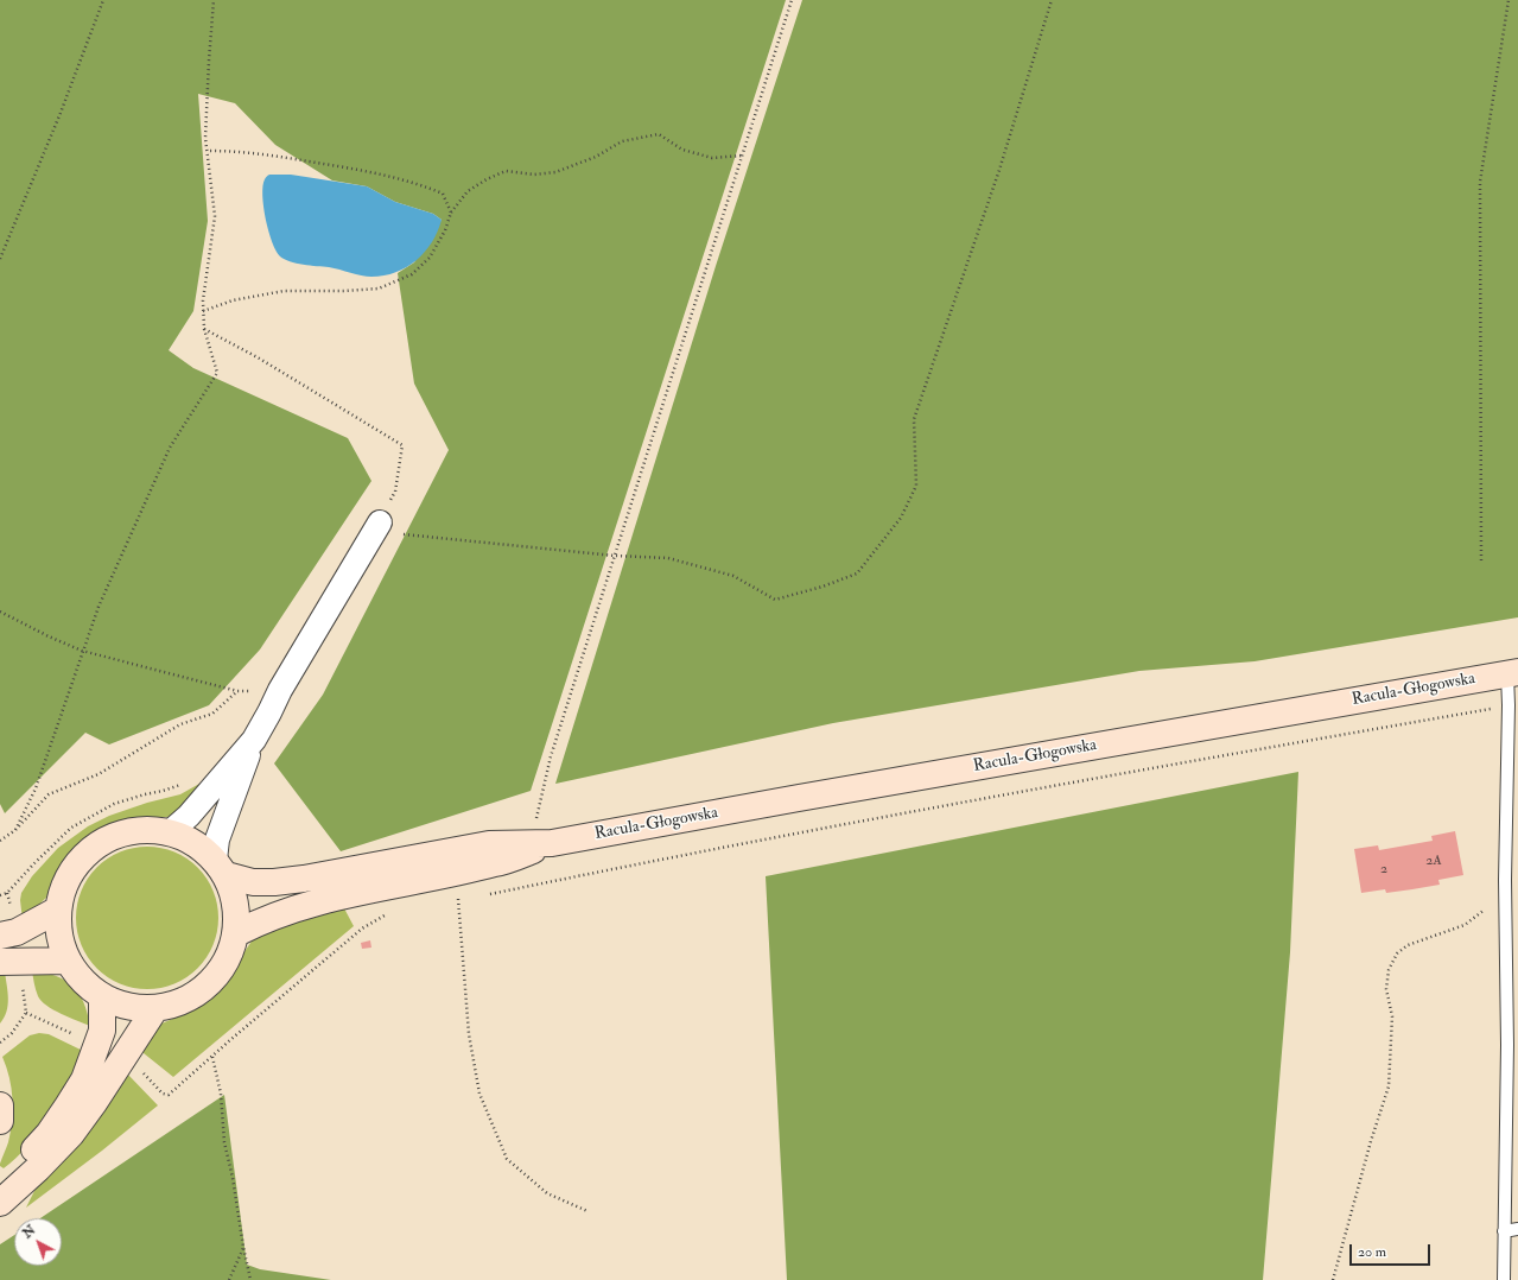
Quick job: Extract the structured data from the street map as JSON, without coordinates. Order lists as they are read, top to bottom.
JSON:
{
  "streets": {
    "main road": ["Racula-Głogowska"]
  },
  "house_numbers": ["2A", "2"],
  "scale_bar": "20 m",
  "north": "top left"
}
